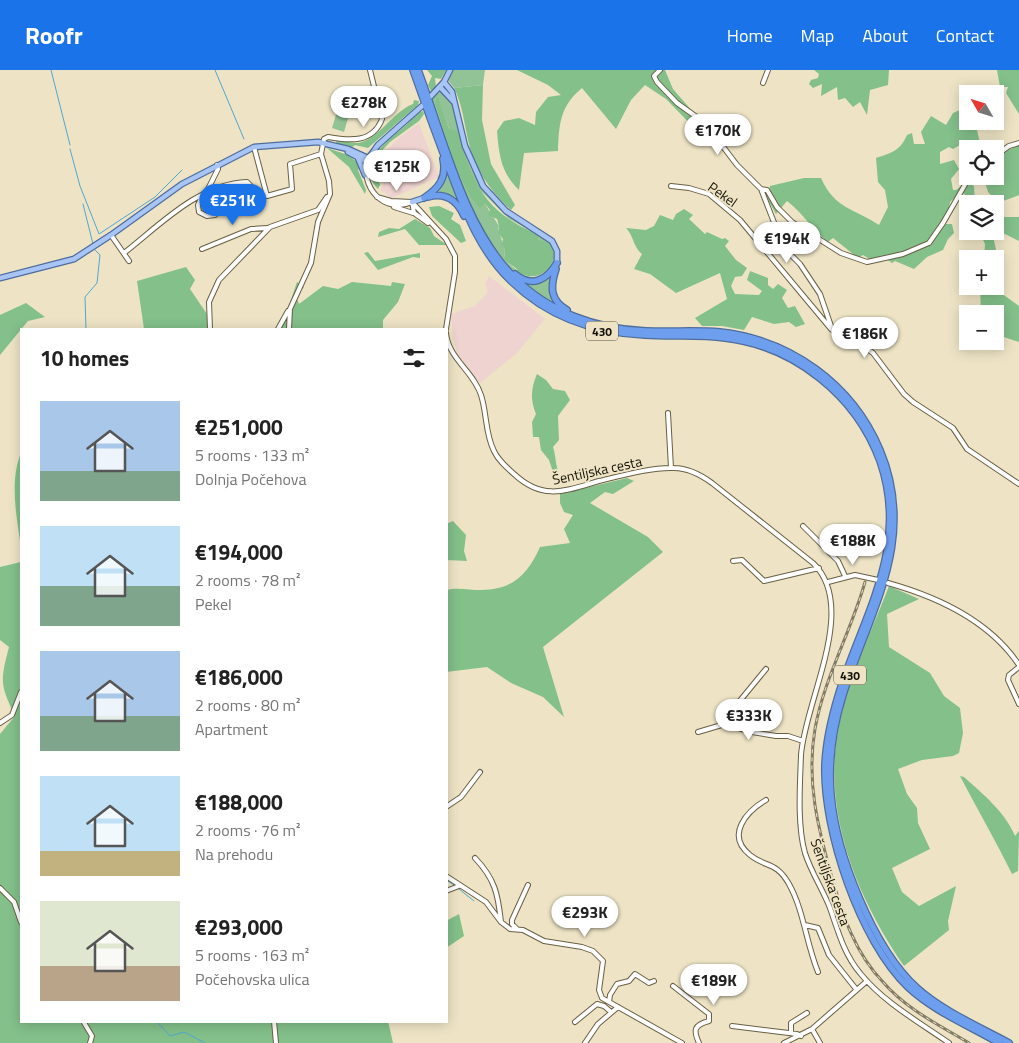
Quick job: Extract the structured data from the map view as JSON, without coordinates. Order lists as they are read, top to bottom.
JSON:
{
  "streets": {
    "highway": ["430"],
    "street": ["Pekel", "Šentiljska cesta"]
  },
  "north": "top left",
  "page": {
    "header": "Roofr",
    "nav": [
      "Home",
      "Map",
      "About",
      "Contact"
    ],
    "map_buttons": ["+", "−"],
    "price": [
      "€278K",
      "€170K",
      "€125K",
      "€251K",
      "€194K",
      "€186K",
      "€188K",
      "€333K",
      "€293K",
      "€189K"
    ],
    "heading": "10 homes",
    "list": [
      {
        "name": "€251,000",
        "note": "5 rooms · 133 m² · Dolnja Počehova"
      },
      {
        "name": "€194,000",
        "note": "2 rooms · 78 m² · Pekel"
      },
      {
        "name": "€186,000",
        "note": "2 rooms · 80 m² · Apartment"
      },
      {
        "name": "€188,000",
        "note": "2 rooms · 76 m² · Na prehodu"
      },
      {
        "name": "€293,000",
        "note": "5 rooms · 163 m² · Počehovska ulica"
      }
    ]
  }
}
